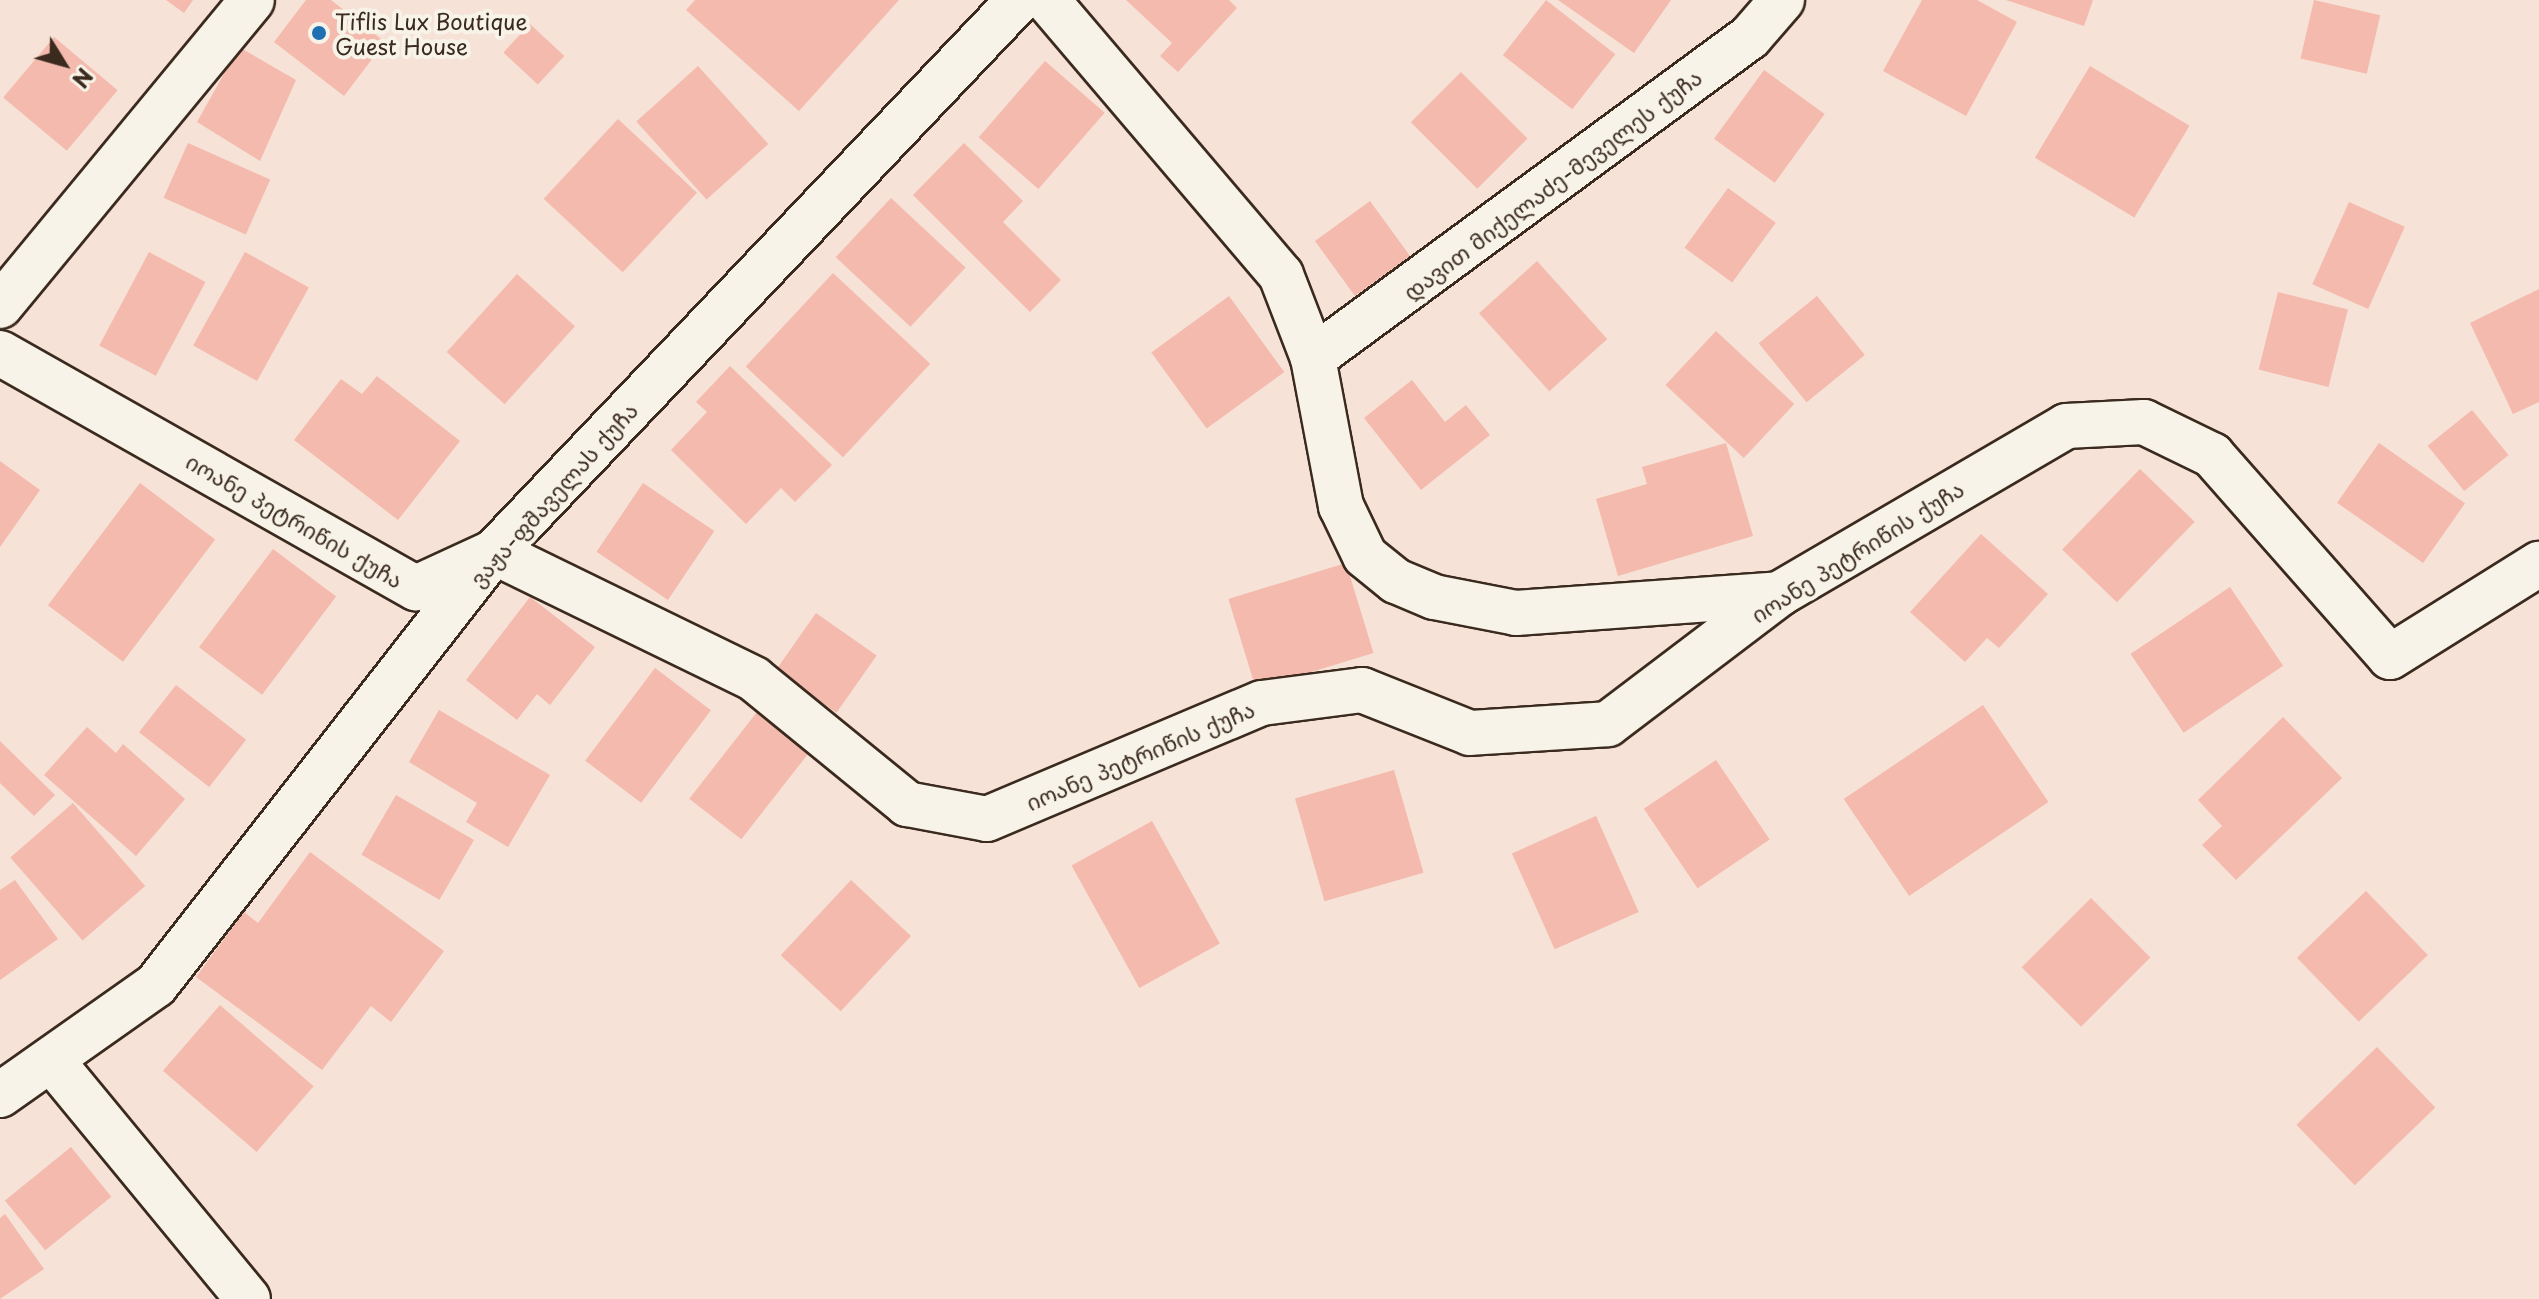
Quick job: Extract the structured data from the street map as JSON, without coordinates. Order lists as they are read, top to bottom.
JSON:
{
  "streets": {
    "street": ["დავით მიქელაძე-მეველეს ქუჩა", "ვაჟა-ფშაველას ქუჩა", "იოანე პეტრიწის ქუჩა"]
  },
  "crossings": [
    ["ვაჟა-ფშაველას ქუჩა", "იოანე პეტრიწის ქუჩა"]
  ],
  "places": ["Tiflis Lux Boutique Guest House"],
  "north": "bottom right"
}
